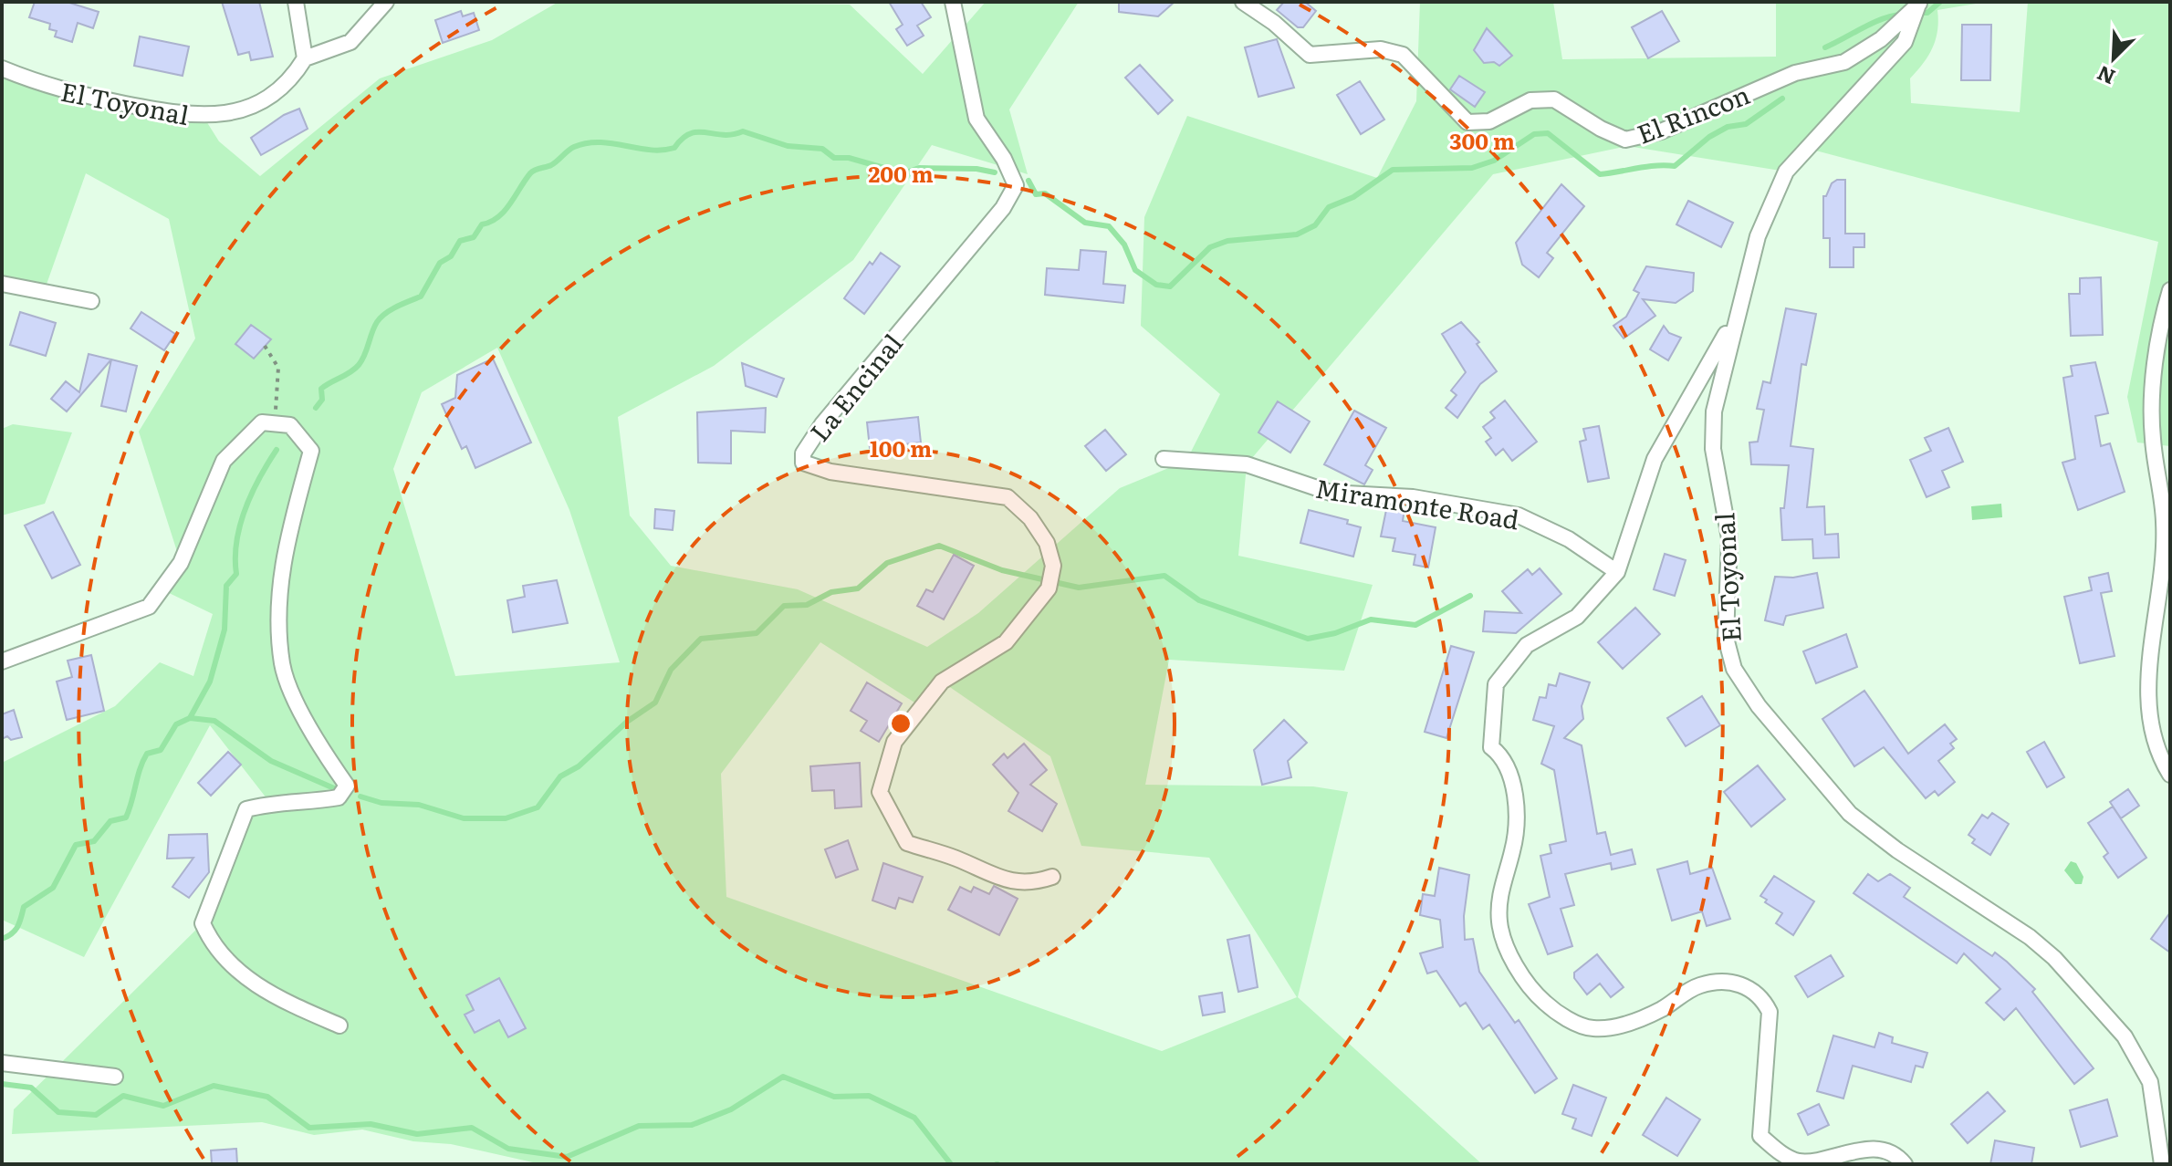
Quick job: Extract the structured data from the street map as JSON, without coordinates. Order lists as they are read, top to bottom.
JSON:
{
  "streets": {
    "street": [
      "El Toyonal",
      "El Rincon",
      "La Encinal",
      "Miramonte Road"
    ]
  },
  "crossings": [
    ["El Toyonal", "El Rincon"]
  ],
  "north": "bottom left",
  "rings": ["300 m", "200 m", "100 m"]
}
